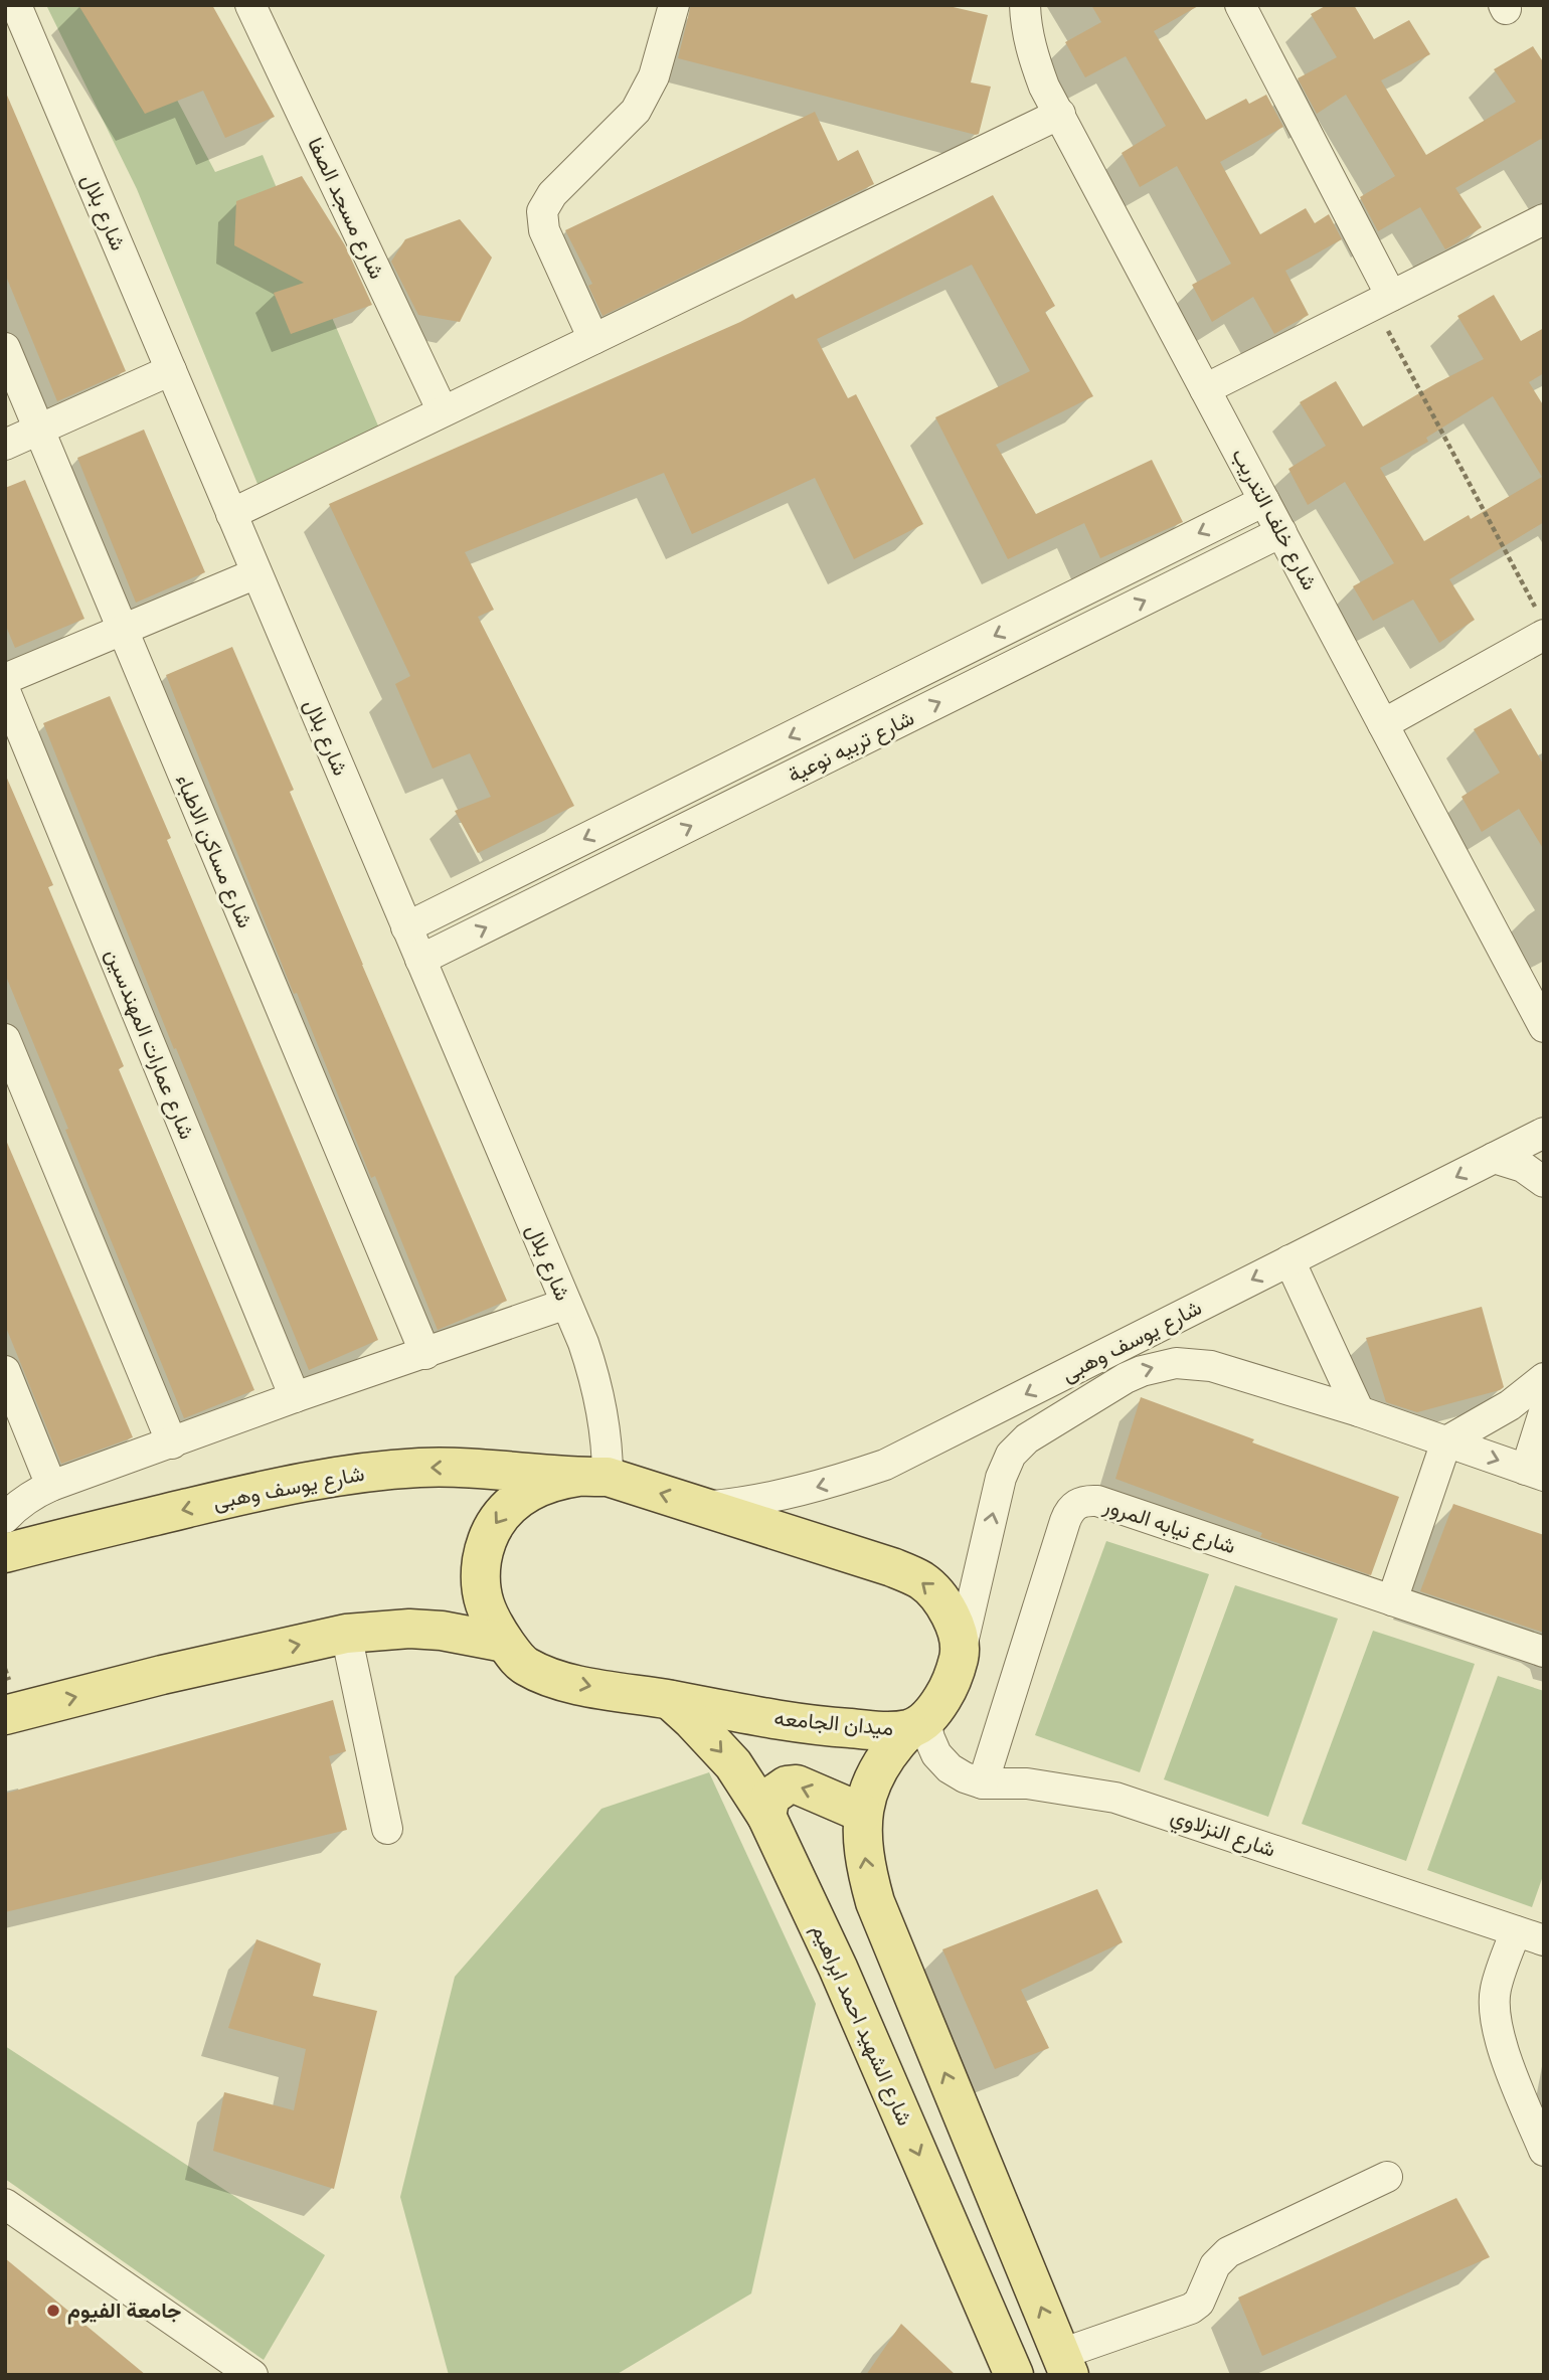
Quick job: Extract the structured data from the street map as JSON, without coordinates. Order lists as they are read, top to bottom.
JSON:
{
  "streets": {
    "main road": ["شارع يوسف وهبى", "ميدان الجامعه", "شارع الشهيد احمد ابراهيم"],
    "street": [
      "شارع مسجد الصفا",
      "شارع بلال",
      "شارع خلف التدريب",
      "شارع تربيه نوعية",
      "شارع مساكن الاطباء",
      "شارع عمارات المهندسين",
      "شارع نيابه المرور",
      "شارع النزلاوي"
    ]
  },
  "crossings": [
    ["شارع بلال", "شارع تربيه نوعية"],
    ["شارع بلال", "شارع يوسف وهبى"],
    ["شارع بلال", "ميدان الجامعه"],
    ["شارع خلف التدريب", "شارع تربيه نوعية"],
    ["شارع يوسف وهبى", "ميدان الجامعه"],
    ["شارع نيابه المرور", "شارع النزلاوي"],
    ["ميدان الجامعه", "شارع النزلاوي"],
    ["ميدان الجامعه", "شارع الشهيد احمد ابراهيم"]
  ],
  "places": ["جامعة الفيوم"]
}
